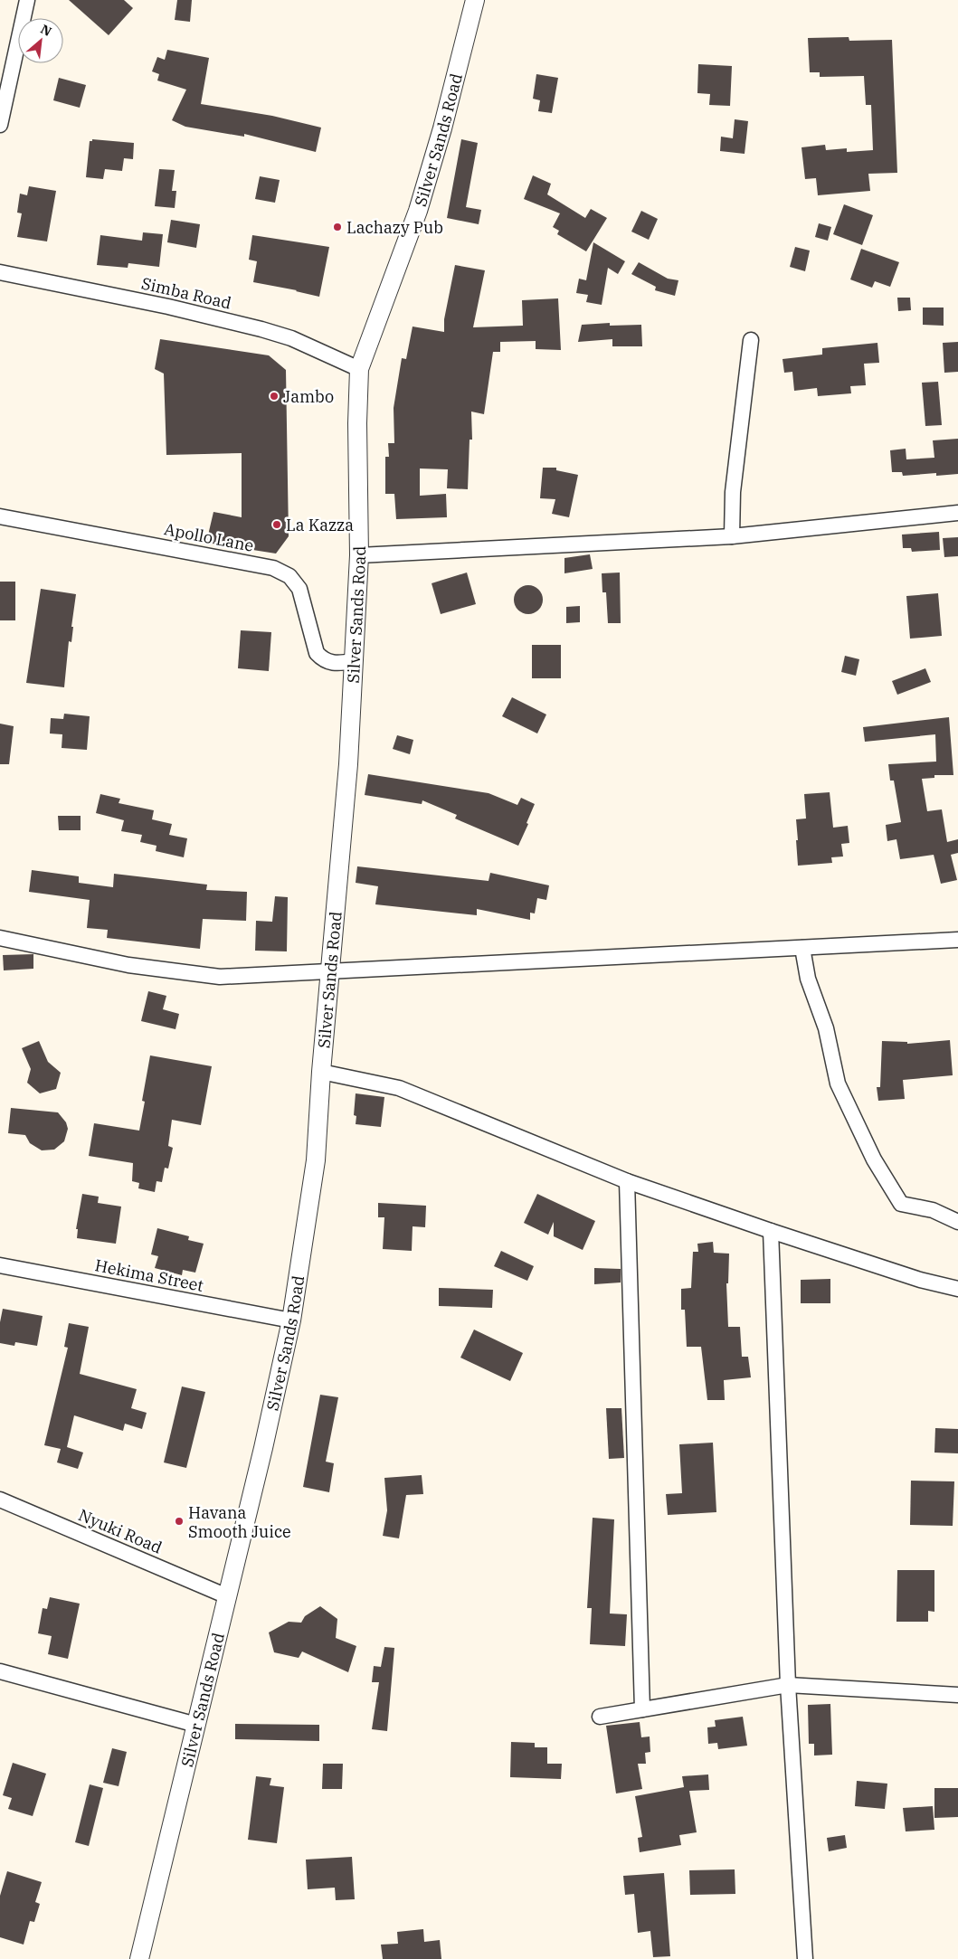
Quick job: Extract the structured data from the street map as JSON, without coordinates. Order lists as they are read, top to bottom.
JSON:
{
  "streets": {
    "street": [
      "Silver Sands Road",
      "Simba Road",
      "Apollo Lane",
      "Hekima Street",
      "Nyuki Road"
    ]
  },
  "crossings": [
    ["Silver Sands Road", "Simba Road"],
    ["Silver Sands Road", "Apollo Lane"],
    ["Silver Sands Road", "Hekima Street"],
    ["Silver Sands Road", "Nyuki Road"]
  ],
  "places": [
    "Lachazy Pub",
    "Jambo",
    "La Kazza",
    "Havana Smooth Juice"
  ],
  "north": "top right"
}
